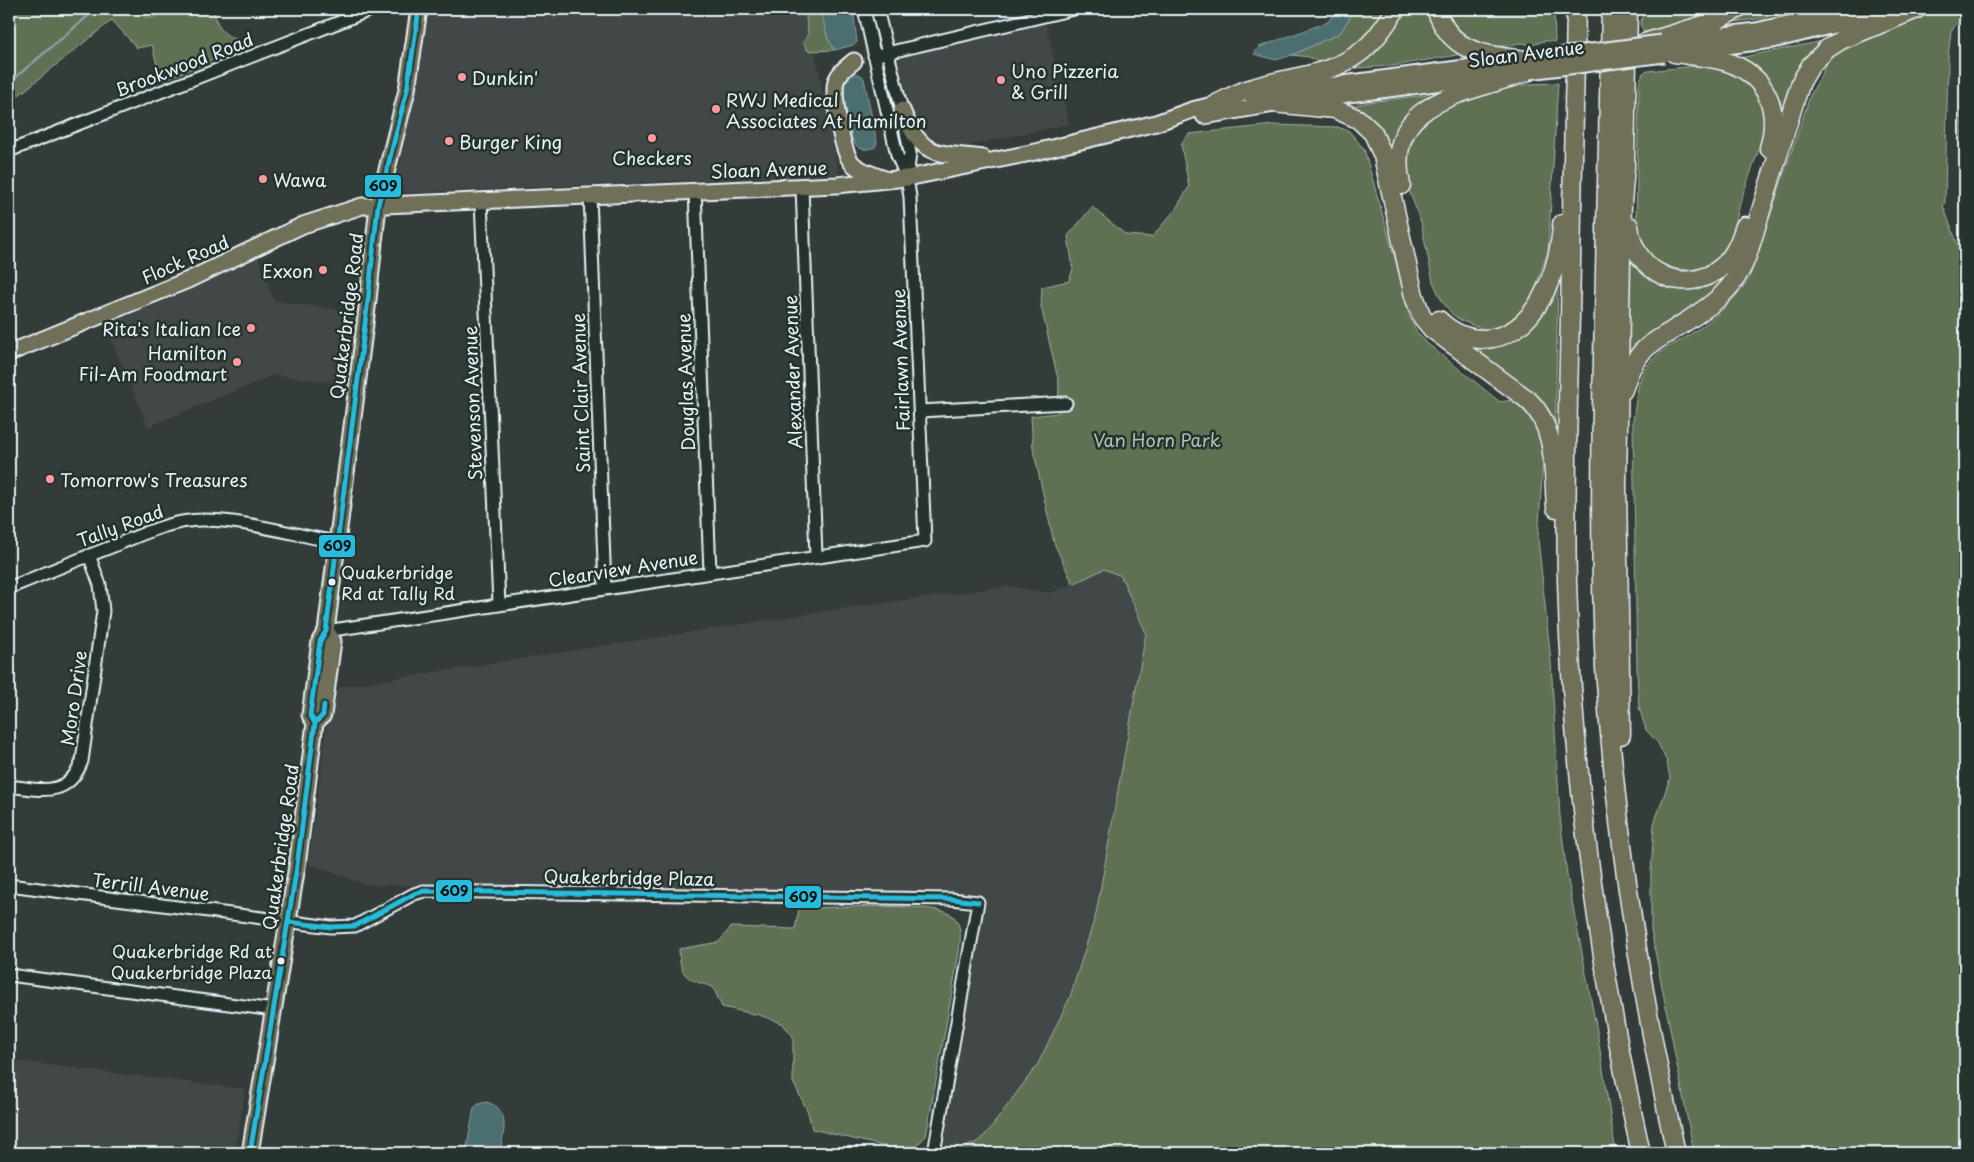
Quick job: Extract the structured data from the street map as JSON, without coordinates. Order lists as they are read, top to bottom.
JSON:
{
  "streets": {
    "main road": ["Sloan Avenue", "Flock Road", "Quakerbridge Road"],
    "street": [
      "Brookwood Road",
      "Fairlawn Avenue",
      "Alexander Avenue",
      "Douglas Avenue",
      "Saint Clair Avenue",
      "Stevenson Avenue",
      "Tally Road",
      "Clearview Avenue",
      "Moro Drive",
      "Quakerbridge Plaza",
      "Terrill Avenue"
    ]
  },
  "crossings": [
    ["Sloan Avenue", "Flock Road"],
    ["Sloan Avenue", "Quakerbridge Road"],
    ["Sloan Avenue", "Fairlawn Avenue"],
    ["Sloan Avenue", "Alexander Avenue"],
    ["Sloan Avenue", "Douglas Avenue"],
    ["Sloan Avenue", "Saint Clair Avenue"],
    ["Sloan Avenue", "Stevenson Avenue"],
    ["Flock Road", "Quakerbridge Road"],
    ["Quakerbridge Road", "Tally Road"],
    ["Quakerbridge Road", "Clearview Avenue"],
    ["Quakerbridge Road", "Quakerbridge Plaza"],
    ["Quakerbridge Road", "Terrill Avenue"],
    ["Fairlawn Avenue", "Clearview Avenue"],
    ["Alexander Avenue", "Clearview Avenue"],
    ["Douglas Avenue", "Clearview Avenue"],
    ["Saint Clair Avenue", "Clearview Avenue"],
    ["Stevenson Avenue", "Clearview Avenue"],
    ["Tally Road", "Moro Drive"],
    ["Quakerbridge Plaza", "Terrill Avenue"]
  ],
  "parks": ["Van Horn Park"],
  "places": [
    "Dunkin'",
    "Uno Pizzeria & Grill",
    "RWJ Medical Associates At Hamilton",
    "Checkers",
    "Burger King",
    "Wawa",
    "Exxon",
    "Rita's Italian Ice",
    "Hamilton Fil-Am Foodmart",
    "Tomorrow's Treasures",
    "Quakerbridge Rd at Tally Rd",
    "Quakerbridge Rd at Quakerbridge Plaza"
  ],
  "lines": ["transit line 609"]
}
